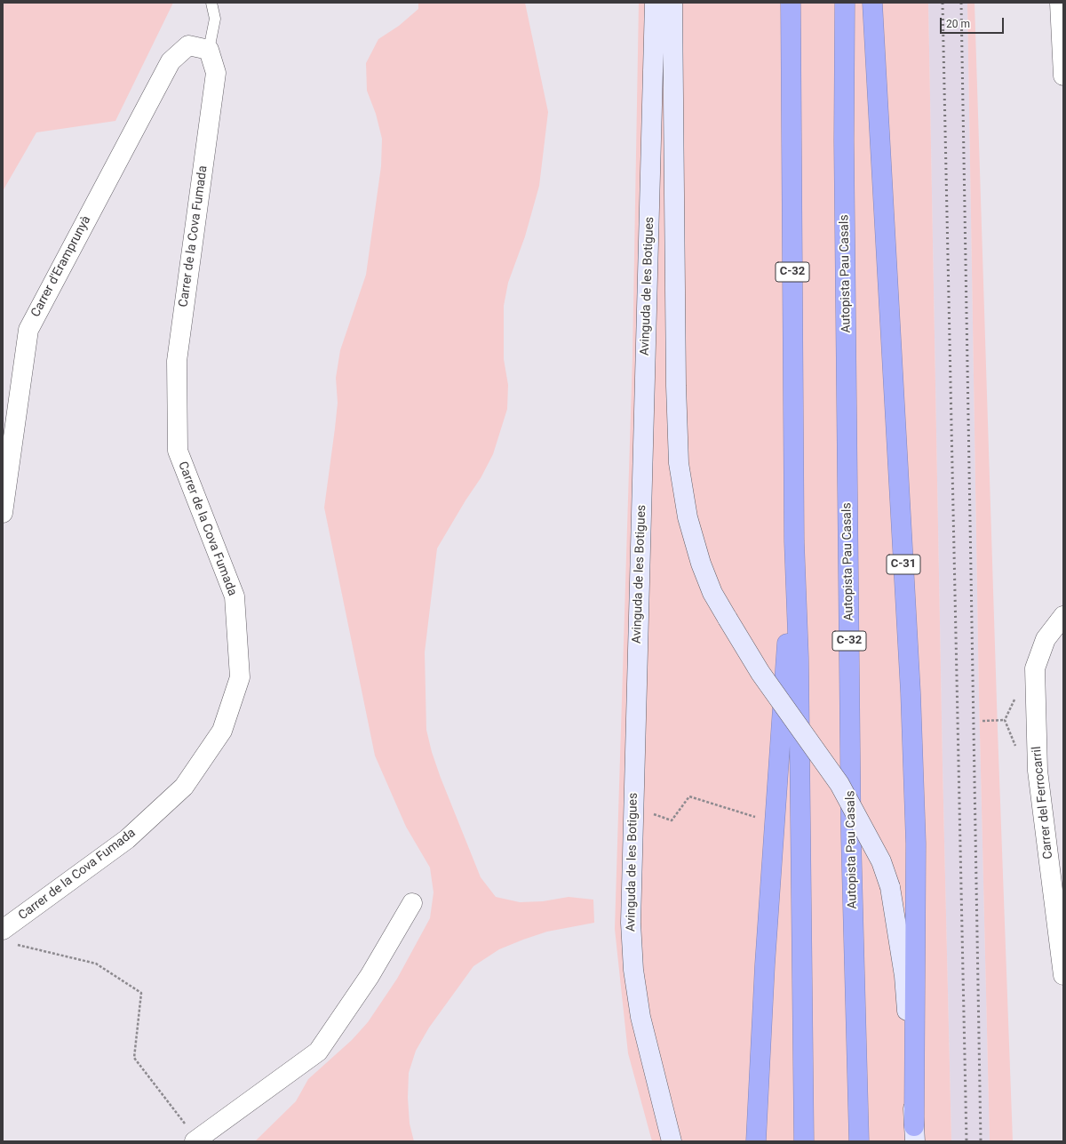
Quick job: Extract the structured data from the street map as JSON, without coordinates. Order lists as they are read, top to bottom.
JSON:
{
  "streets": {
    "highway": ["C-32", "Autopista Pau Casals", "C-31"],
    "street": [
      "Carrer de la Cova Fumada",
      "Carrer d'Eramprunyà",
      "Avinguda de les Botigues",
      "Carrer del Ferrocarril"
    ]
  },
  "crossings": [
    ["Carrer de la Cova Fumada", "Carrer d'Eramprunyà"]
  ],
  "scale_bar": "20 m"
}
